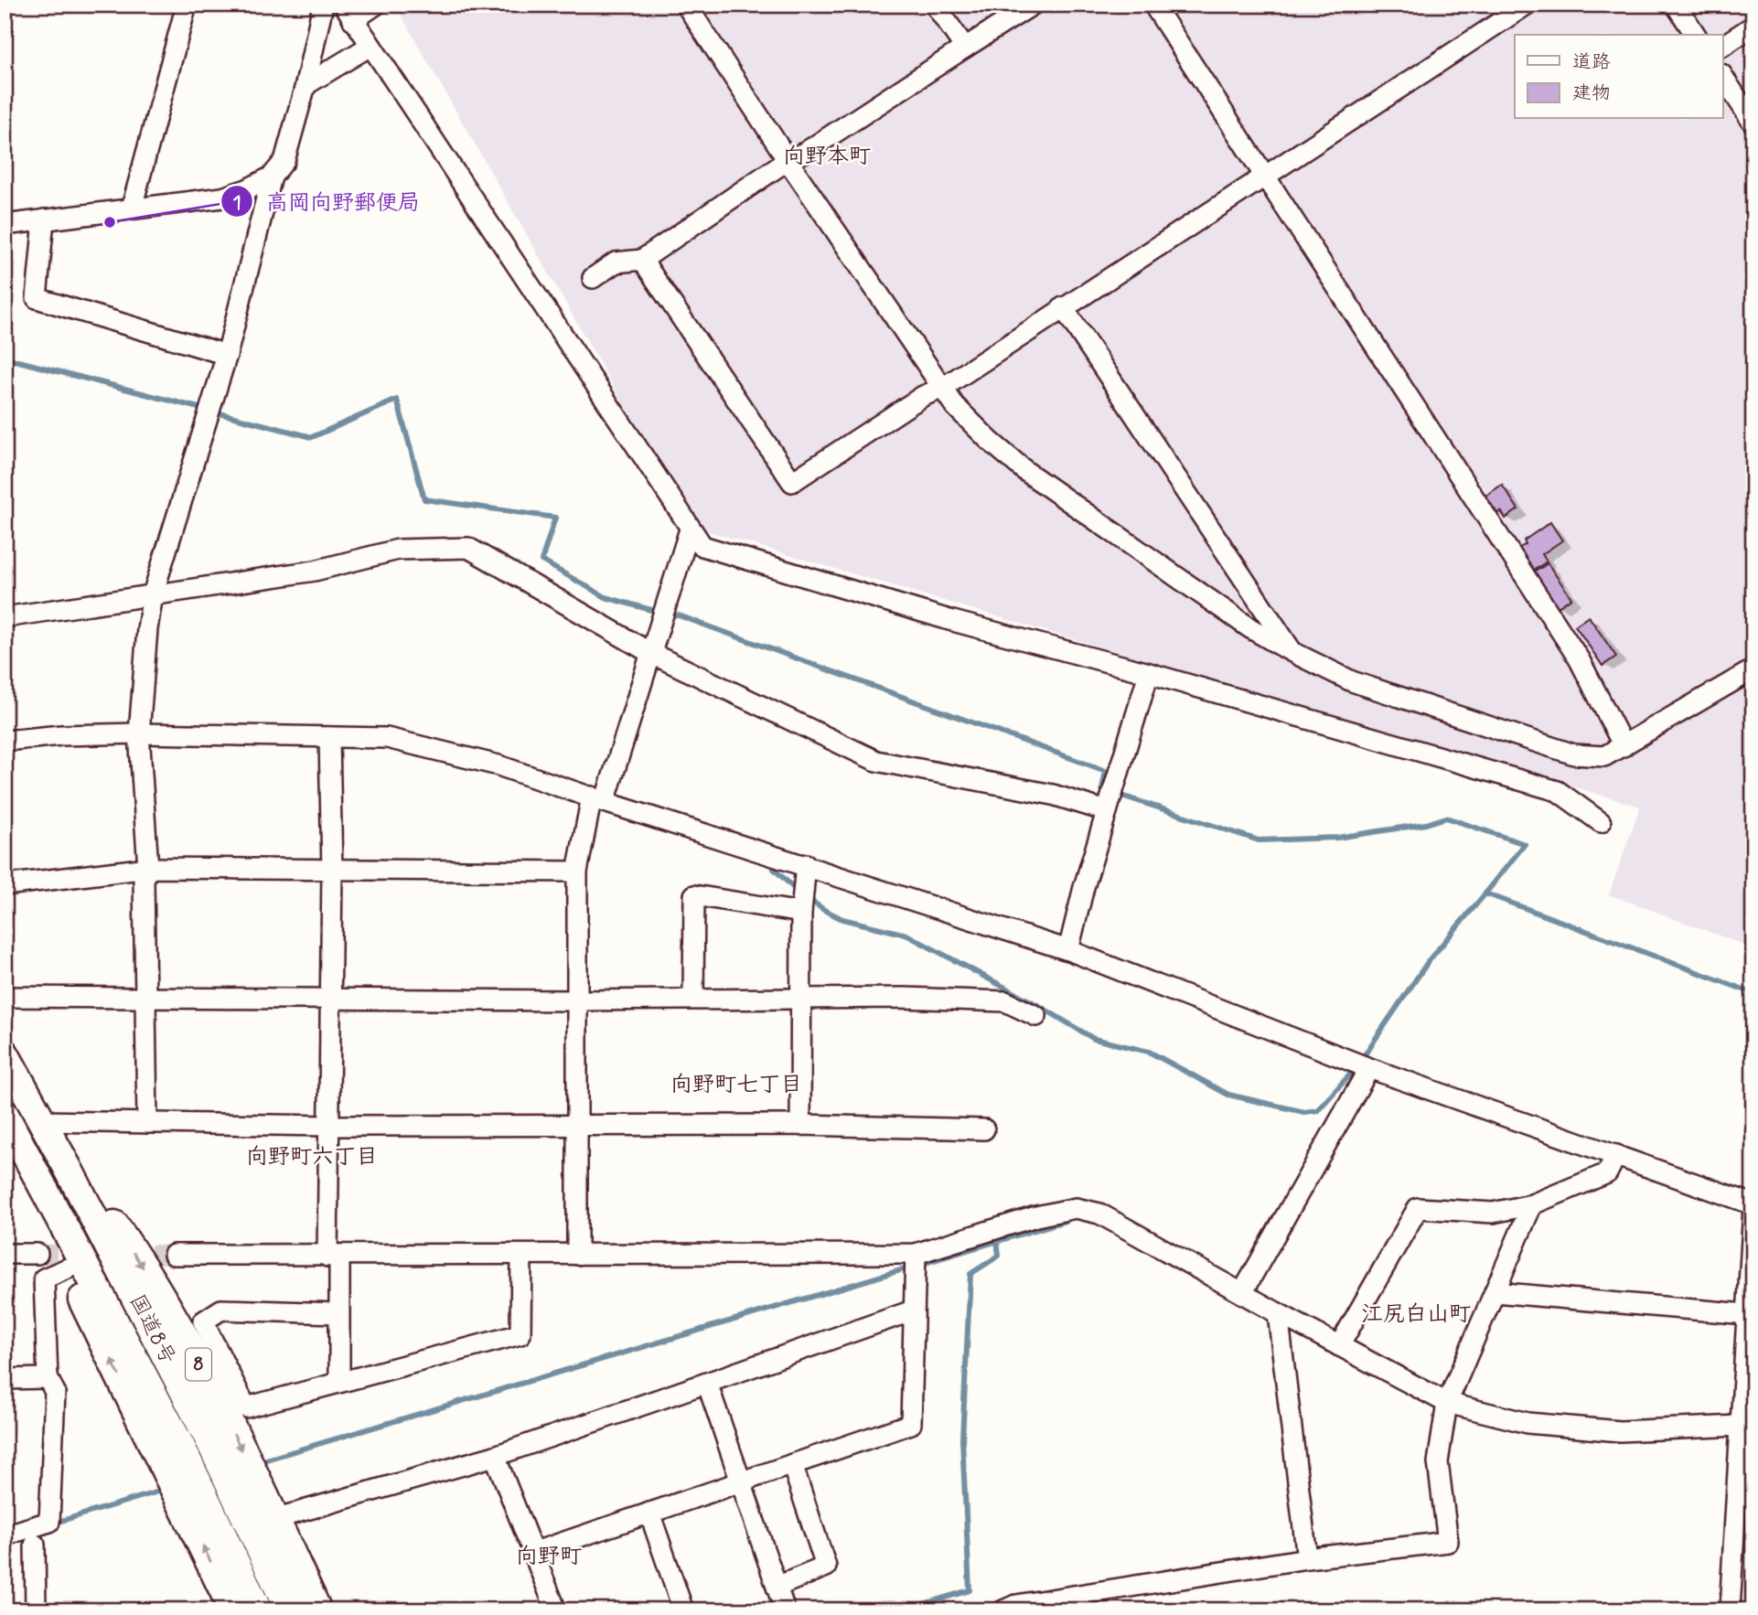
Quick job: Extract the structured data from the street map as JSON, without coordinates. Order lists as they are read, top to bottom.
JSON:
{
  "streets": {
    "highway": ["国道8号", "8"]
  },
  "crossings": [
    ["国道8号", "8"]
  ],
  "districts": [
    "向野本町",
    "向野町七丁目",
    "向野町六丁目",
    "江尻白山町",
    "向野町"
  ],
  "places": ["高岡向野郵便局"],
  "legend": ["道路", "建物"]
}
